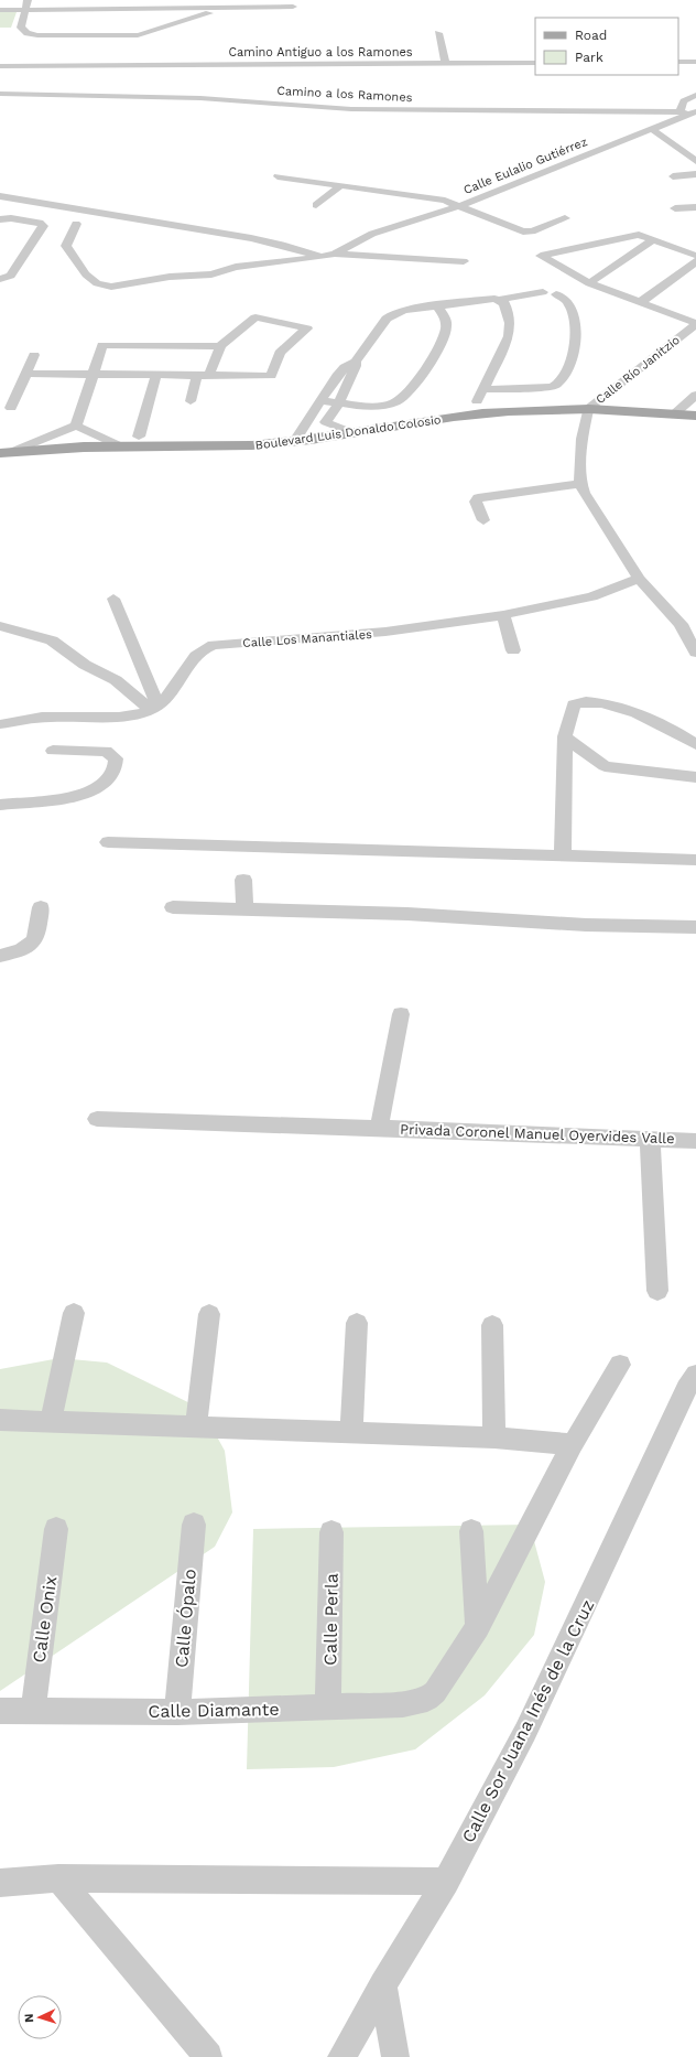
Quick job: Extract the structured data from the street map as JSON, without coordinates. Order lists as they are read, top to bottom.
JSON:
{
  "streets": {
    "main road": ["Boulevard Luis Donaldo Colosio"],
    "street": [
      "Camino Antiguo a los Ramones",
      "Camino a los Ramones",
      "Calle Eulalio Gutiérrez",
      "Calle Río Janitzio",
      "Calle Los Manantiales",
      "Privada Coronel Manuel Oyervides Valle",
      "Calle Ópalo",
      "Calle Onix",
      "Calle Perla",
      "Calle Diamante",
      "Calle Sor Juana Inés de la Cruz"
    ]
  },
  "crossings": [
    ["Calle Río Janitzio", "Boulevard Luis Donaldo Colosio"],
    ["Calle Ópalo", "Calle Diamante"],
    ["Calle Onix", "Calle Diamante"],
    ["Calle Perla", "Calle Diamante"]
  ],
  "legend": ["Road", "Park"],
  "north": "left"
}
